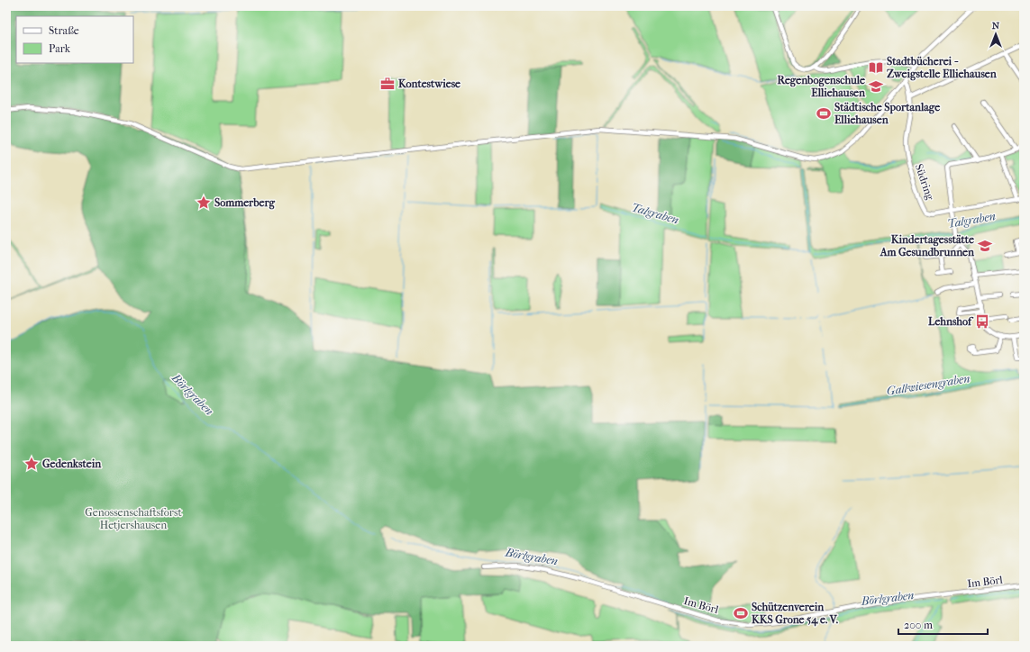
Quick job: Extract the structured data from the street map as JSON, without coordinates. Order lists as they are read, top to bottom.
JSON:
{
  "streets": {
    "street": ["Südring", "Im Börl"]
  },
  "water": ["Talgraben", "Gallwiesengraben", "Börlgraben"],
  "parks": ["Genossenschaftsforst Hetjershausen"],
  "places": {
    "library": ["Stadtbücherei - Zweigstelle Elliehausen"],
    "office": ["Kontestwiese"],
    "school or university": ["Regenbogenschule Elliehausen", "Kindertagesstätte Am Gesundbrunnen"],
    "sports": ["Städtische Sportanlage Elliehausen", "Schützenverein KKS Grone 54 e. V."],
    "place": ["Sommerberg", "Gedenkstein"],
    "bus stop": ["Lehnshof"]
  },
  "legend": ["Straße", "Park"],
  "scale_bar": "200 m",
  "north": "top"
}
